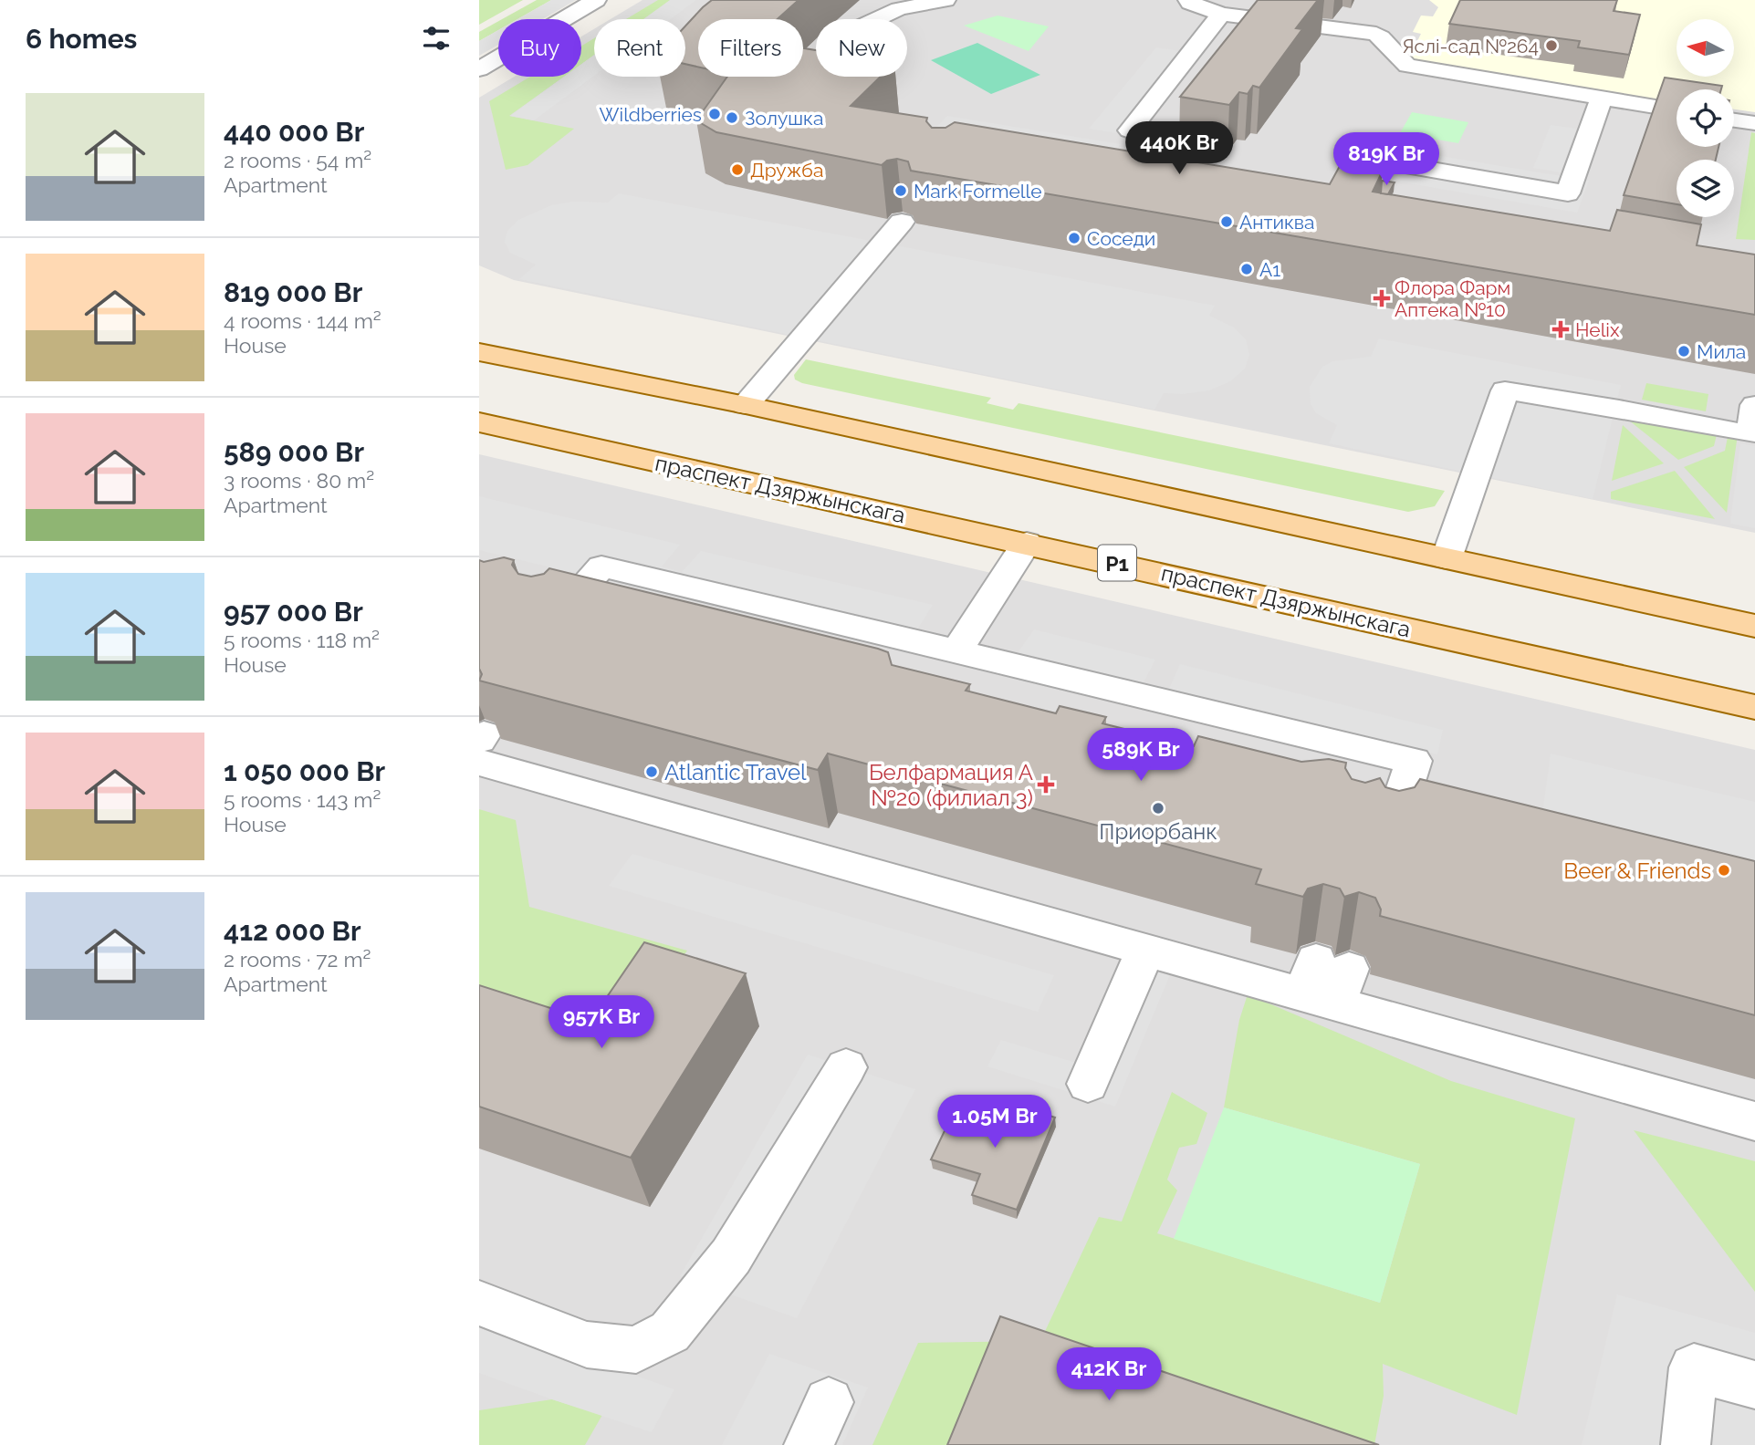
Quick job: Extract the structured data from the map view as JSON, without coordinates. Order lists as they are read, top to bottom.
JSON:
{
  "streets": {
    "main road": ["праспект Дзяржынскага", "Р1"]
  },
  "places": {
    "other": [
      "Яслі-сад №264",
      "Wildberries",
      "Золушка",
      "Дружба",
      "Mark Formelle",
      "Антиква",
      "Соседи",
      "A1",
      "Мила",
      "Atlantic Travel",
      "Приорбанк",
      "Beer & Friends"
    ],
    "health": ["Флора Фарм Аптека №10", "Helix", "Белфармация А №20 (филиал 3)"]
  },
  "north": "left",
  "page": {
    "heading": "6 homes",
    "chip": [
      "Buy",
      "Rent",
      "Filters",
      "New"
    ],
    "list": [
      {
        "name": "440 000 Br",
        "note": "2 rooms · 54 m² · Apartment"
      },
      {
        "name": "819 000 Br",
        "note": "4 rooms · 144 m² · House"
      },
      {
        "name": "589 000 Br",
        "note": "3 rooms · 80 m² · Apartment"
      },
      {
        "name": "957 000 Br",
        "note": "5 rooms · 118 m² · House"
      },
      {
        "name": "1 050 000 Br",
        "note": "5 rooms · 143 m² · House"
      },
      {
        "name": "412 000 Br",
        "note": "2 rooms · 72 m² · Apartment"
      }
    ],
    "price": [
      "440K Br",
      "819K Br",
      "589K Br",
      "957K Br",
      "1.05M Br",
      "412K Br"
    ]
  }
}
